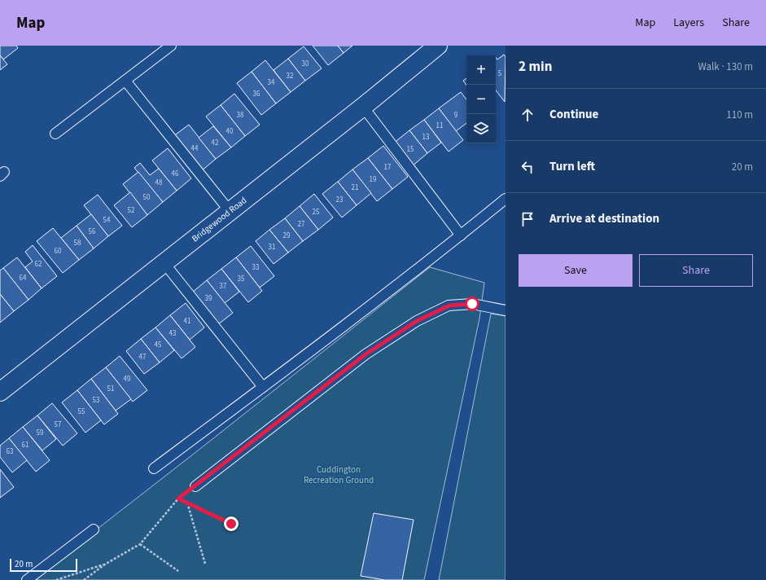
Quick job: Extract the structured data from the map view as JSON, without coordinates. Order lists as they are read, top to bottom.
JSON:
{
  "streets": {
    "street": ["Bridgewood Road"]
  },
  "parks": ["Cuddington Recreation Ground"],
  "house_numbers": [
    "30",
    "5",
    "32",
    "34",
    "36",
    "38",
    "9",
    "11",
    "40",
    "13",
    "42",
    "44",
    "15",
    "17",
    "46",
    "19",
    "48",
    "21",
    "50",
    "23",
    "52",
    "25",
    "54",
    "27",
    "56",
    "29",
    "58",
    "31",
    "60",
    "62",
    "33",
    "64",
    "35",
    "37",
    "39",
    "41",
    "43",
    "45",
    "47",
    "49",
    "51",
    "53",
    "55",
    "57",
    "59",
    "61",
    "63"
  ],
  "scale_bar": "20 m",
  "page": {
    "header": "Map",
    "nav": ["Map", "Layers", "Share"],
    "heading": ["2 min", "Walk · 130 m"],
    "map_buttons": ["+", "−"],
    "list": [
      ["Continue", "110 m"],
      ["Turn left", "20 m"],
      "Arrive at destination"
    ],
    "buttons": ["Save", "Share"],
    "scale": "20 m"
  }
}
